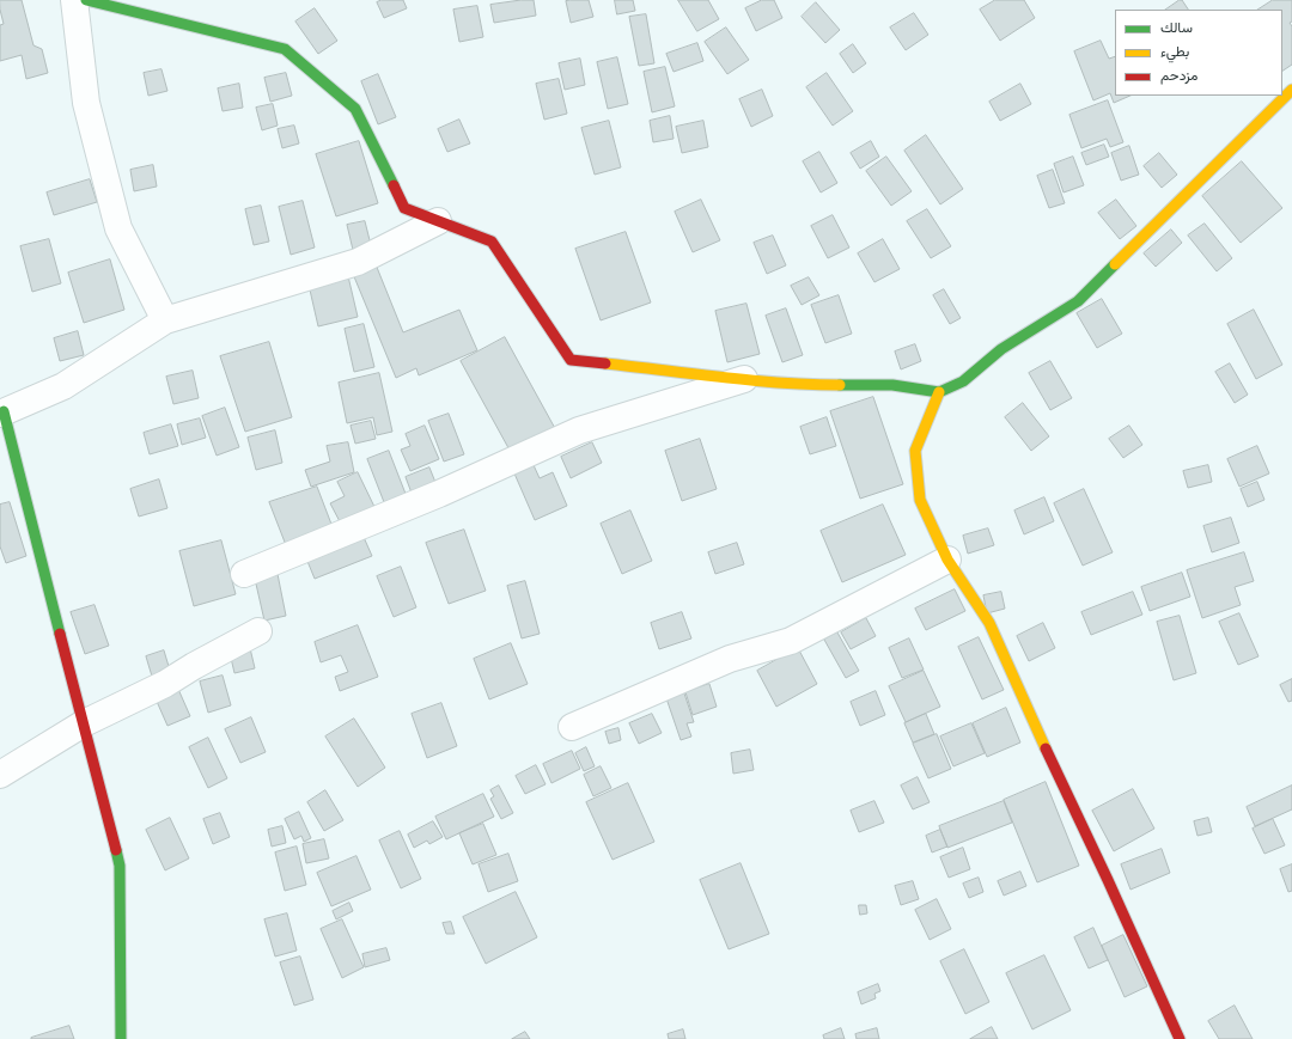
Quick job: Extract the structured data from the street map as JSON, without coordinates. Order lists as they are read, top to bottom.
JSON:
{
  "legend": ["سالك", "بطيء", "مزدحم"]
}
